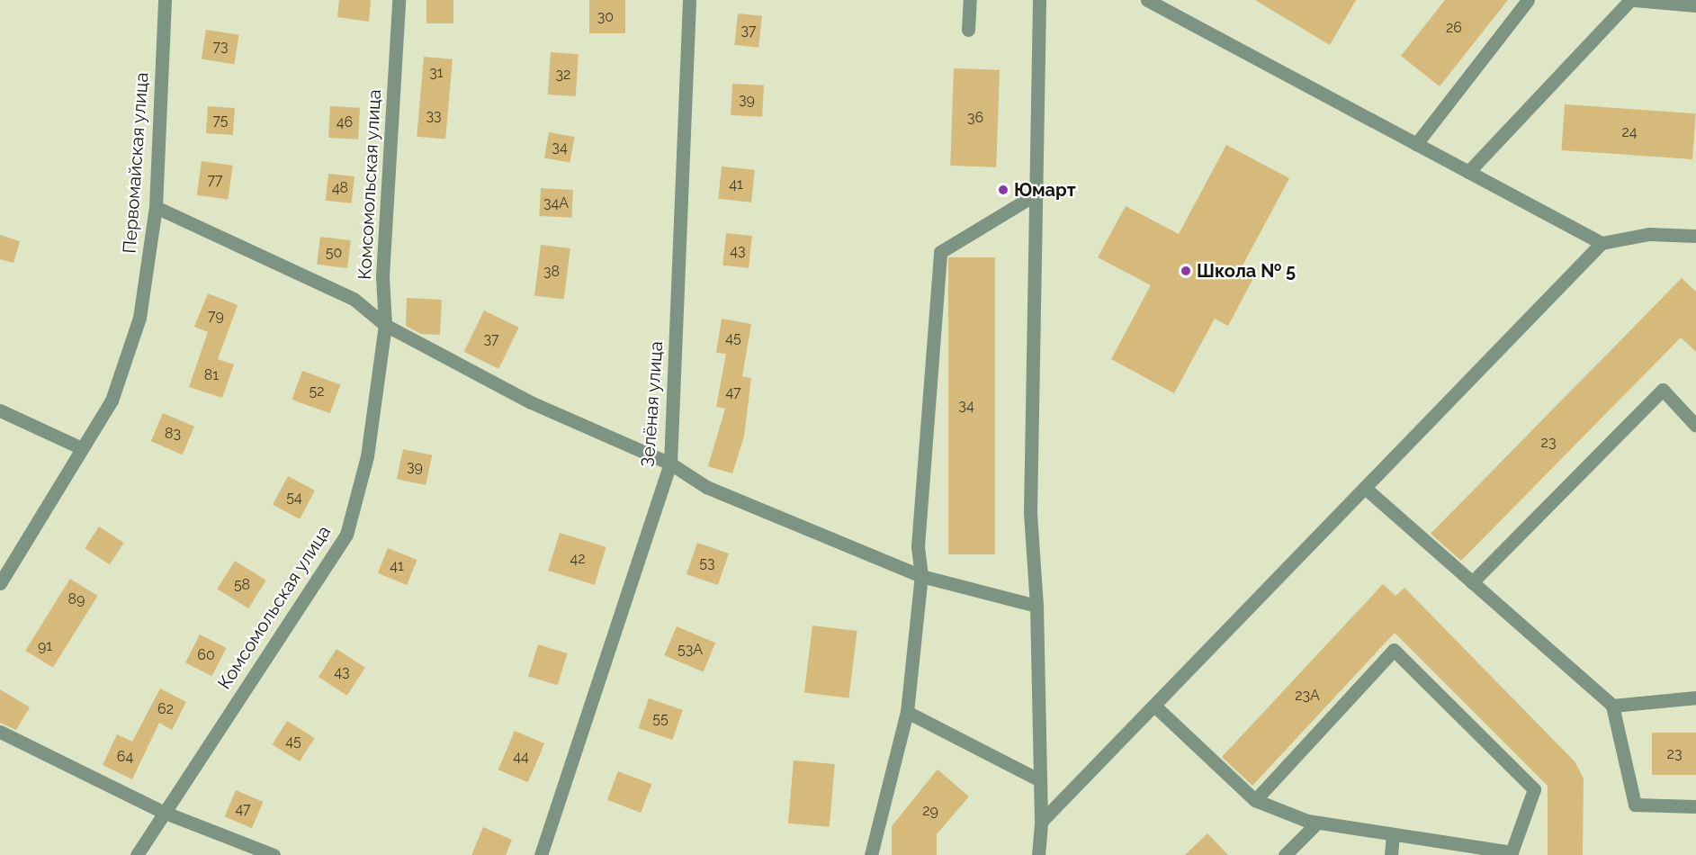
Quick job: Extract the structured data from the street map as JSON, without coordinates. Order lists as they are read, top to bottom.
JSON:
{
  "streets": {
    "street": ["Первомайская улица", "Комсомольская улица", "Зелёная улица"]
  },
  "places": ["Юмарт", "Школа № 5"],
  "house_numbers": [
    "30",
    "26",
    "37",
    "73",
    "31",
    "32",
    "39",
    "33",
    "36",
    "75",
    "46",
    "24",
    "34",
    "77",
    "41",
    "48",
    "34А",
    "43",
    "50",
    "38",
    "79",
    "45",
    "37",
    "81",
    "52",
    "47",
    "34",
    "83",
    "23",
    "39",
    "54",
    "42",
    "53",
    "41",
    "58",
    "89",
    "91",
    "53А",
    "60",
    "43",
    "23А",
    "62",
    "55",
    "45",
    "23",
    "64",
    "44",
    "47",
    "29"
  ]
}
